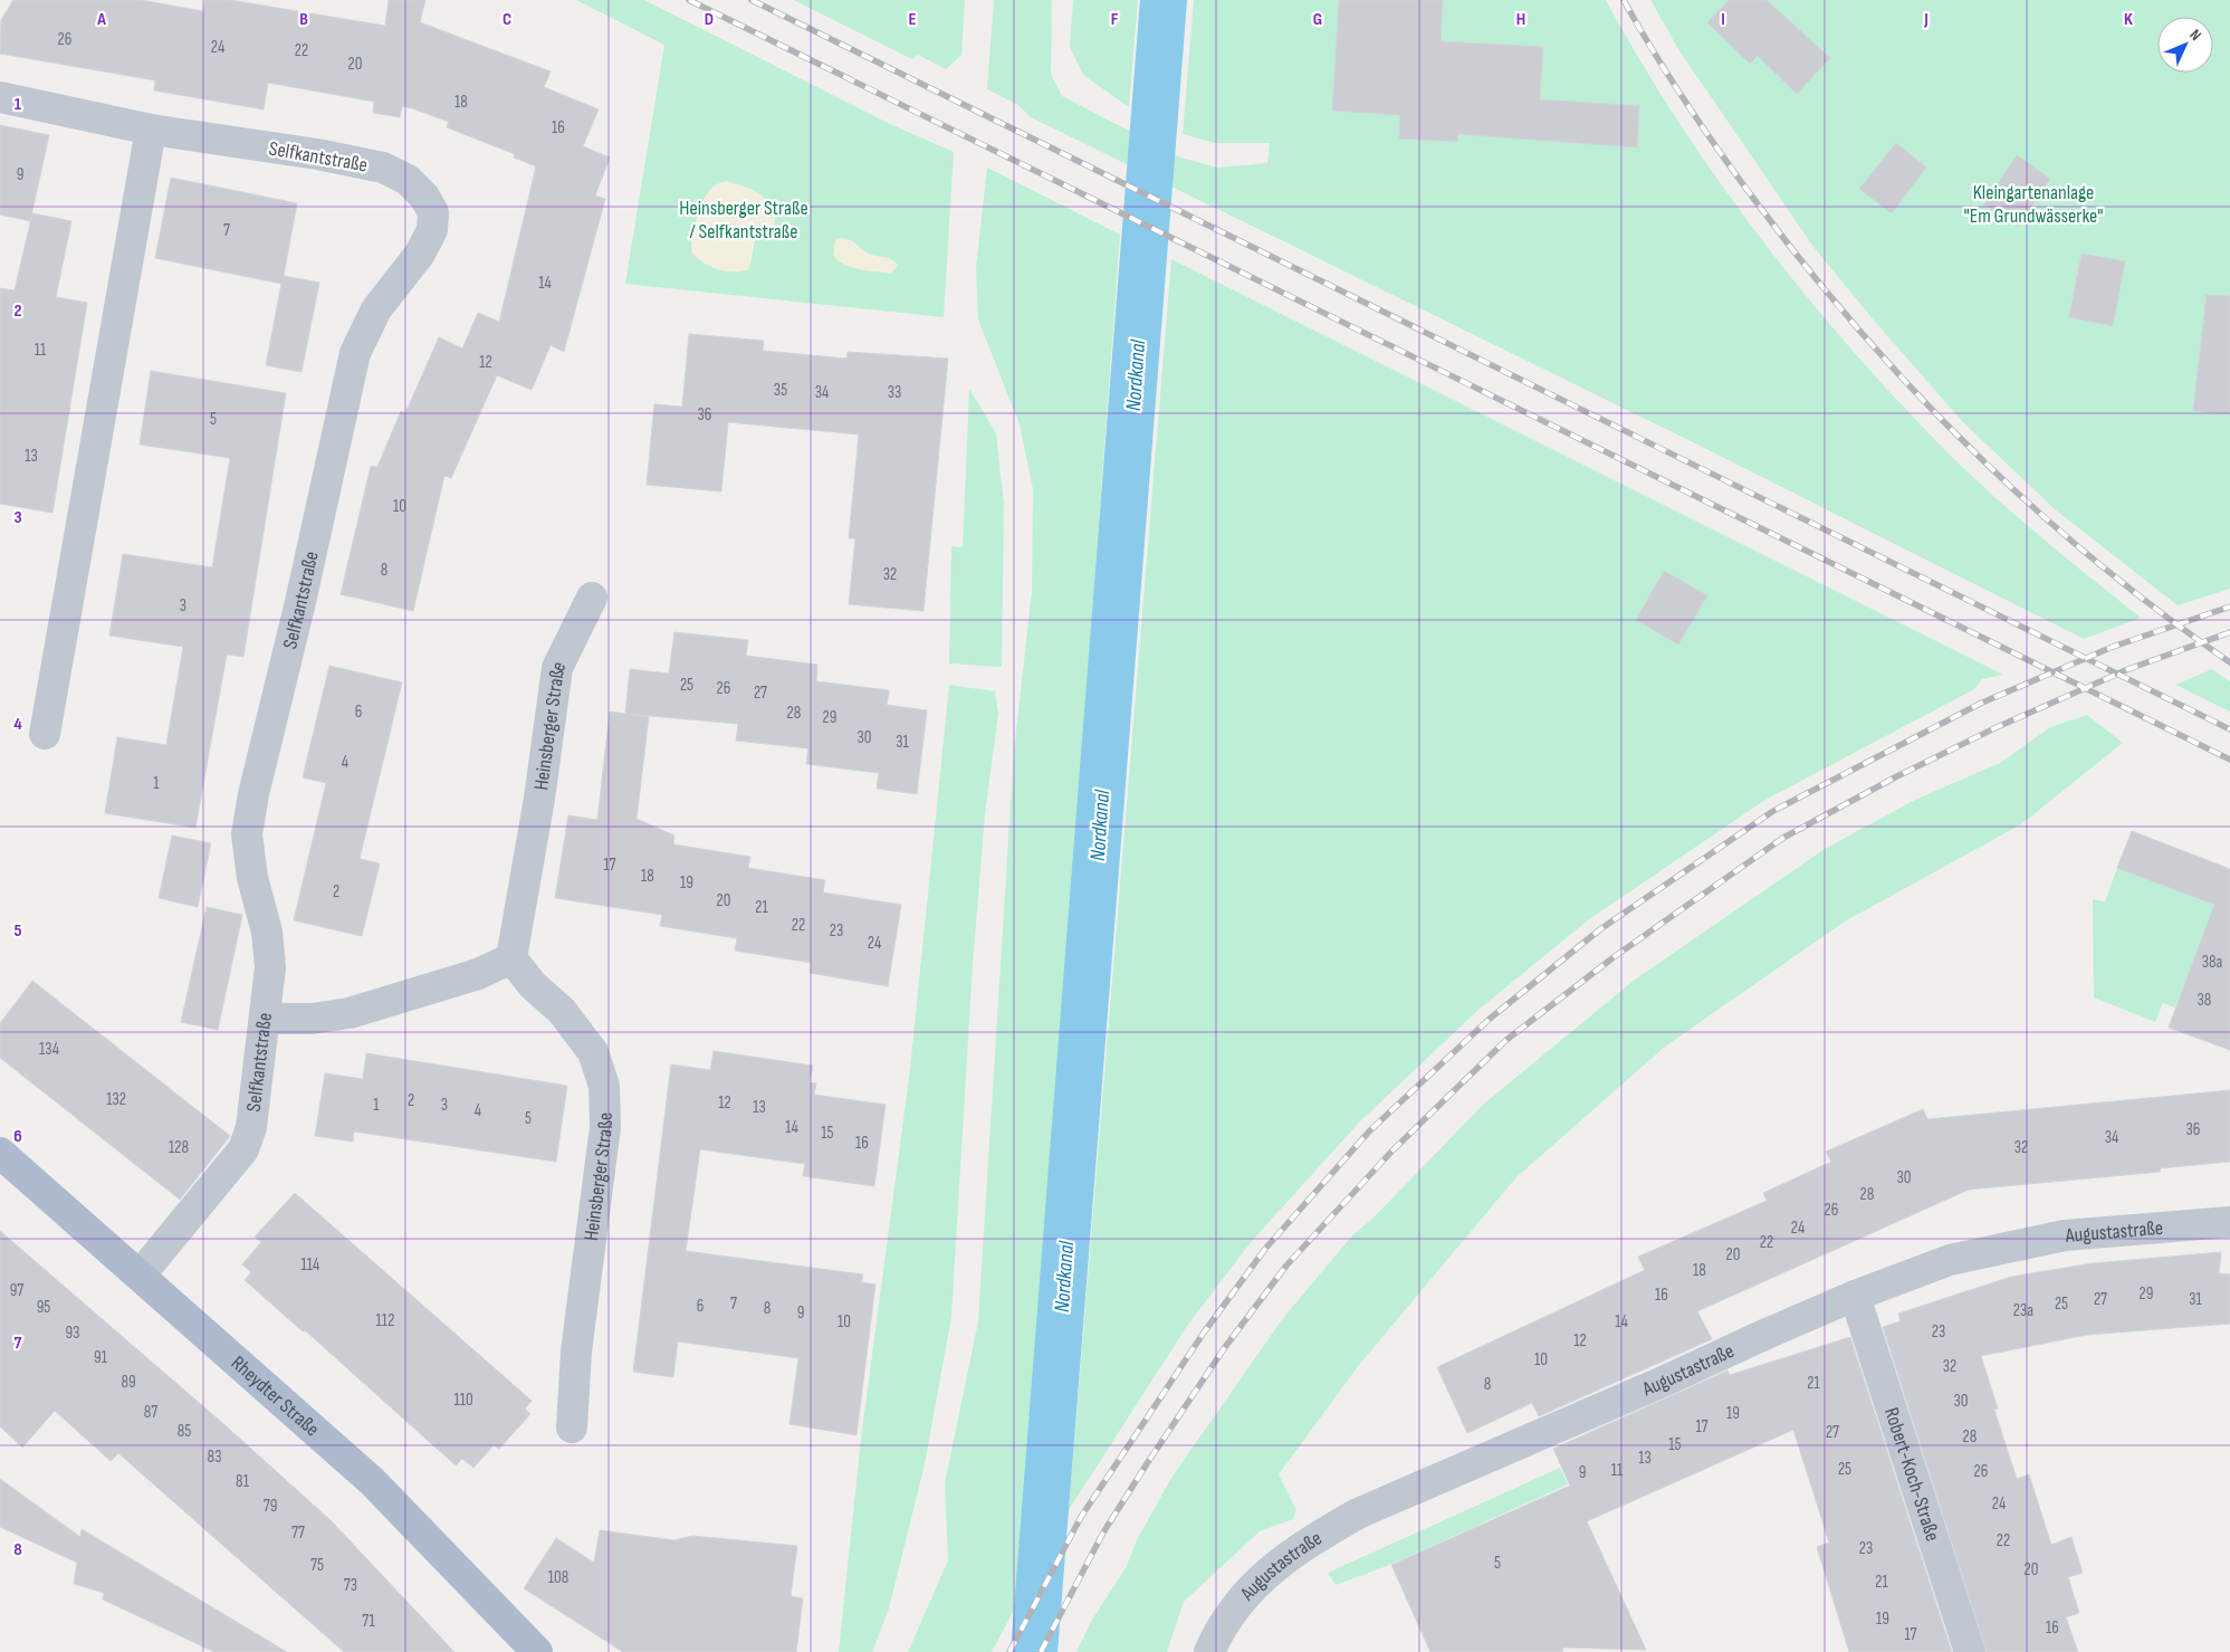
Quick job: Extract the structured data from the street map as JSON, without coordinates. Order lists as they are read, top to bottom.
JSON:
{
  "streets": {
    "main road": ["Rheydter Straße"],
    "street": [
      "Selfkantstraße",
      "Heinsberger Straße",
      "Augustastraße",
      "Robert-Koch-Straße"
    ]
  },
  "crossings": [
    ["Selfkantstraße", "Rheydter Straße"],
    ["Augustastraße", "Robert-Koch-Straße"]
  ],
  "water": ["Nordkanal"],
  "parks": ["Kleingartenanlage \"Em Grundwässerke\"", "Heinsberger Straße / Selfkantstraße"],
  "house_numbers": [
    "26",
    "24",
    "22",
    "20",
    "18",
    "16",
    "9",
    "7",
    "14",
    "11",
    "12",
    "35",
    "34",
    "33",
    "36",
    "5",
    "13",
    "10",
    "8",
    "32",
    "3",
    "25",
    "26",
    "27",
    "6",
    "28",
    "29",
    "30",
    "31",
    "4",
    "1",
    "17",
    "18",
    "19",
    "2",
    "20",
    "21",
    "22",
    "23",
    "24",
    "38a",
    "38",
    "134",
    "132",
    "2",
    "12",
    "1",
    "3",
    "13",
    "4",
    "5",
    "14",
    "36",
    "15",
    "34",
    "16",
    "128",
    "32",
    "30",
    "28",
    "26",
    "24",
    "22",
    "20",
    "114",
    "18",
    "97",
    "29",
    "16",
    "27",
    "31",
    "7",
    "25",
    "6",
    "95",
    "8",
    "23a",
    "9",
    "112",
    "10",
    "14",
    "23",
    "93",
    "12",
    "91",
    "10",
    "32",
    "89",
    "21",
    "8",
    "110",
    "30",
    "87",
    "19",
    "17",
    "85",
    "27",
    "28",
    "15",
    "83",
    "13",
    "25",
    "11",
    "26",
    "9",
    "81",
    "24",
    "79",
    "77",
    "22",
    "23",
    "5",
    "75",
    "20",
    "108",
    "21",
    "73",
    "19",
    "71",
    "16",
    "17"
  ],
  "north": "top right",
  "grid": {
    "columns": [
      "A",
      "B",
      "C",
      "D",
      "E",
      "F",
      "G",
      "H",
      "I",
      "J",
      "K"
    ],
    "rows": [
      "1",
      "2",
      "3",
      "4",
      "5",
      "6",
      "7",
      "8"
    ]
  }
}
